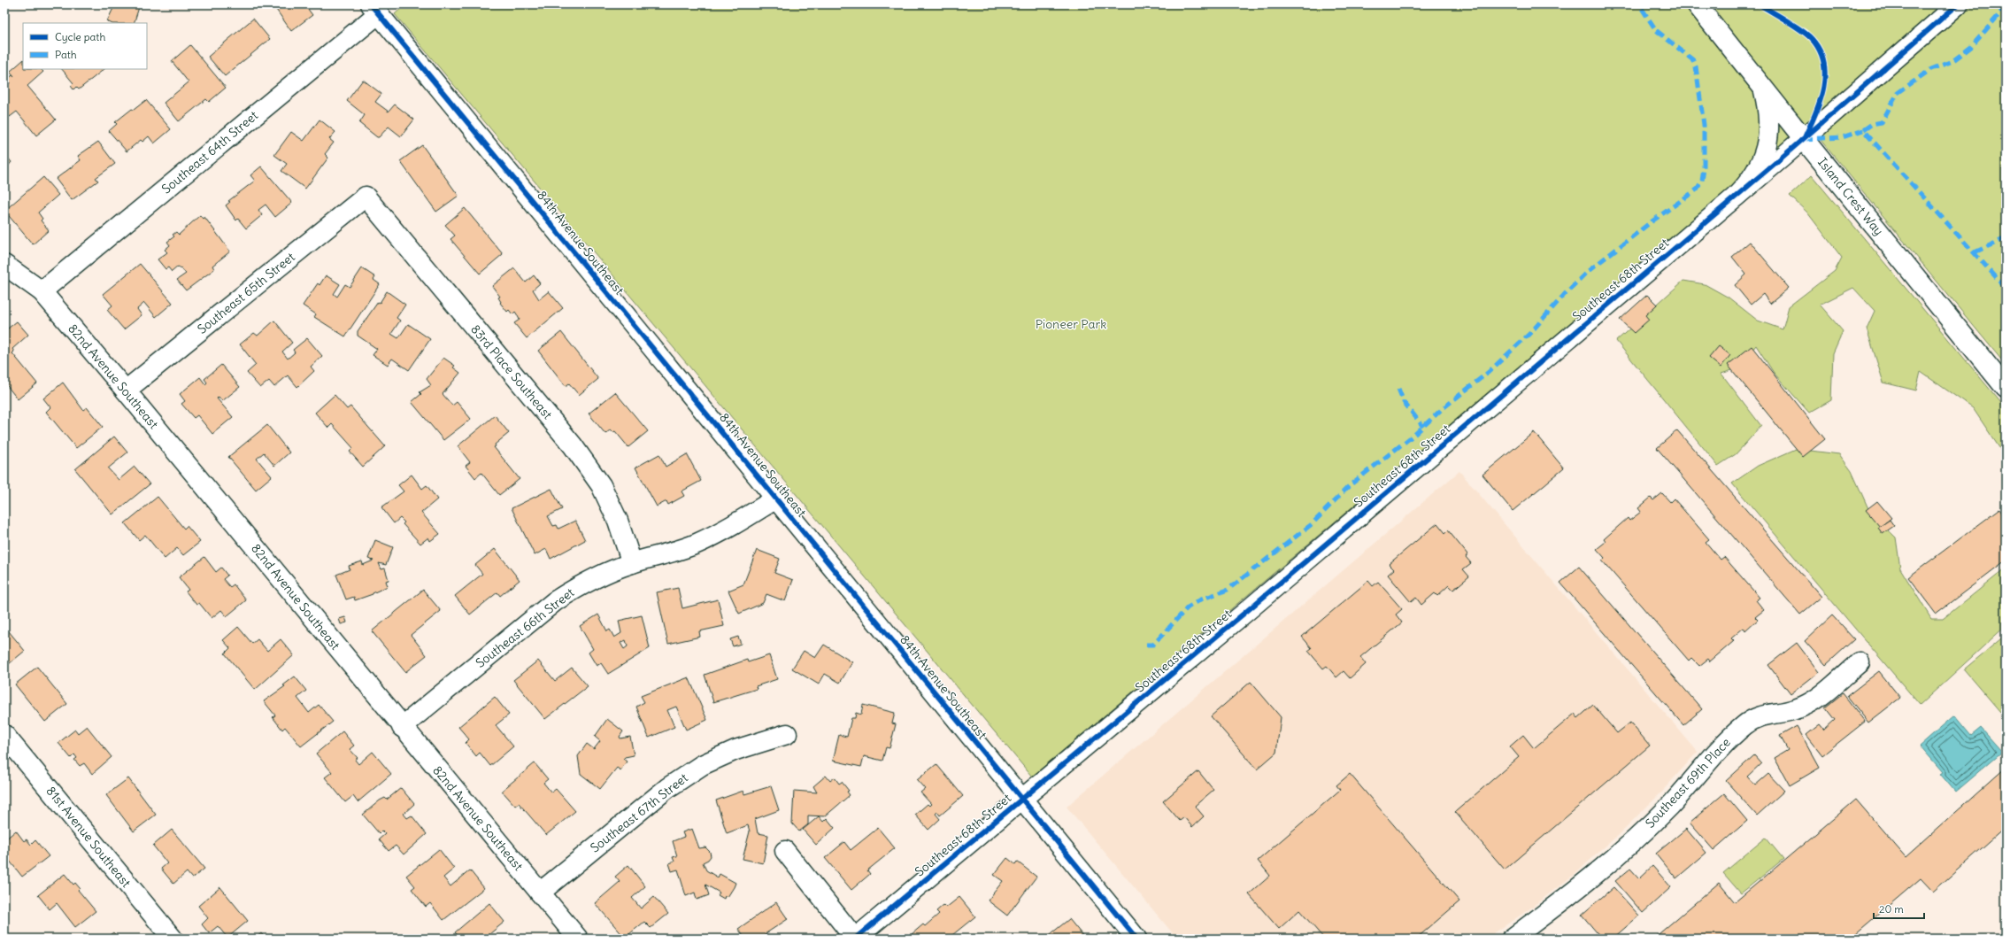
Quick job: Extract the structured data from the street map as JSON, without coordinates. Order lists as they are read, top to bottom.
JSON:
{
  "streets": {
    "street": [
      "Southeast 64th Street",
      "Island Crest Way",
      "84th Avenue Southeast",
      "Southeast 68th Street",
      "Southeast 65th Street",
      "83rd Place Southeast",
      "82nd Avenue Southeast",
      "Southeast 66th Street",
      "Southeast 69th Place",
      "Southeast 67th Street",
      "81st Avenue Southeast"
    ]
  },
  "crossings": [
    ["Southeast 64th Street", "84th Avenue Southeast"],
    ["Southeast 64th Street", "82nd Avenue Southeast"],
    ["Island Crest Way", "Southeast 68th Street"],
    ["84th Avenue Southeast", "Southeast 68th Street"],
    ["84th Avenue Southeast", "Southeast 66th Street"],
    ["Southeast 65th Street", "83rd Place Southeast"],
    ["Southeast 65th Street", "82nd Avenue Southeast"],
    ["83rd Place Southeast", "Southeast 66th Street"],
    ["82nd Avenue Southeast", "Southeast 66th Street"],
    ["82nd Avenue Southeast", "Southeast 67th Street"]
  ],
  "parks": ["Pioneer Park"],
  "legend": ["Cycle path", "Path"],
  "scale_bar": "20 m"
}
